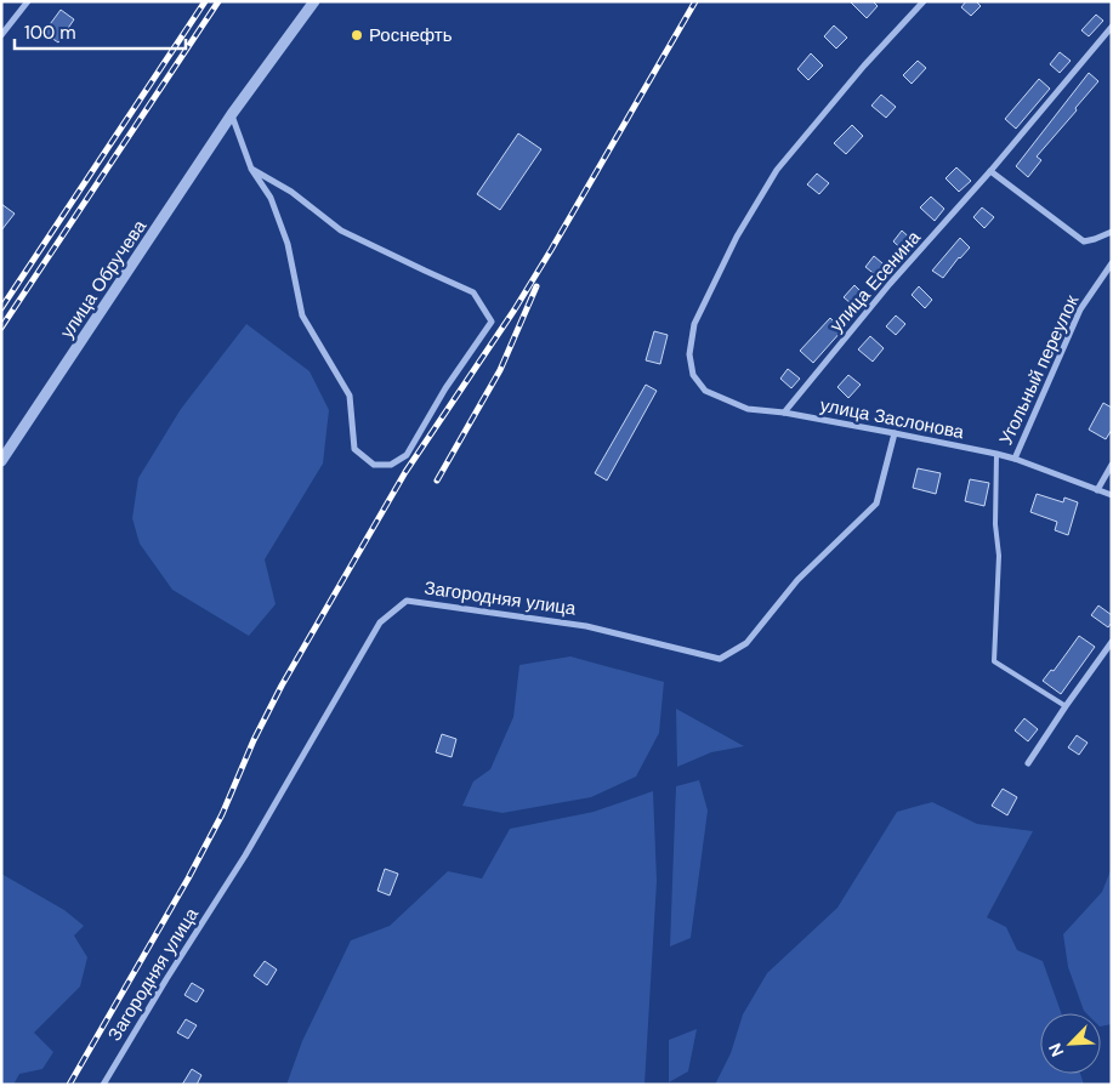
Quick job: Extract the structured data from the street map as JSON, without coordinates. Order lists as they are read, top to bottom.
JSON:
{
  "streets": {
    "street": [
      "улица Обручева",
      "улица Есенина",
      "Угольный переулок",
      "улица Заслонова",
      "Загородняя улица"
    ]
  },
  "crossings": [
    ["улица Есенина", "улица Заслонова"],
    ["Угольный переулок", "улица Заслонова"],
    ["улица Заслонова", "Загородняя улица"]
  ],
  "places": ["Роснефть"],
  "scale_bar": "100 m",
  "north": "bottom left"
}
